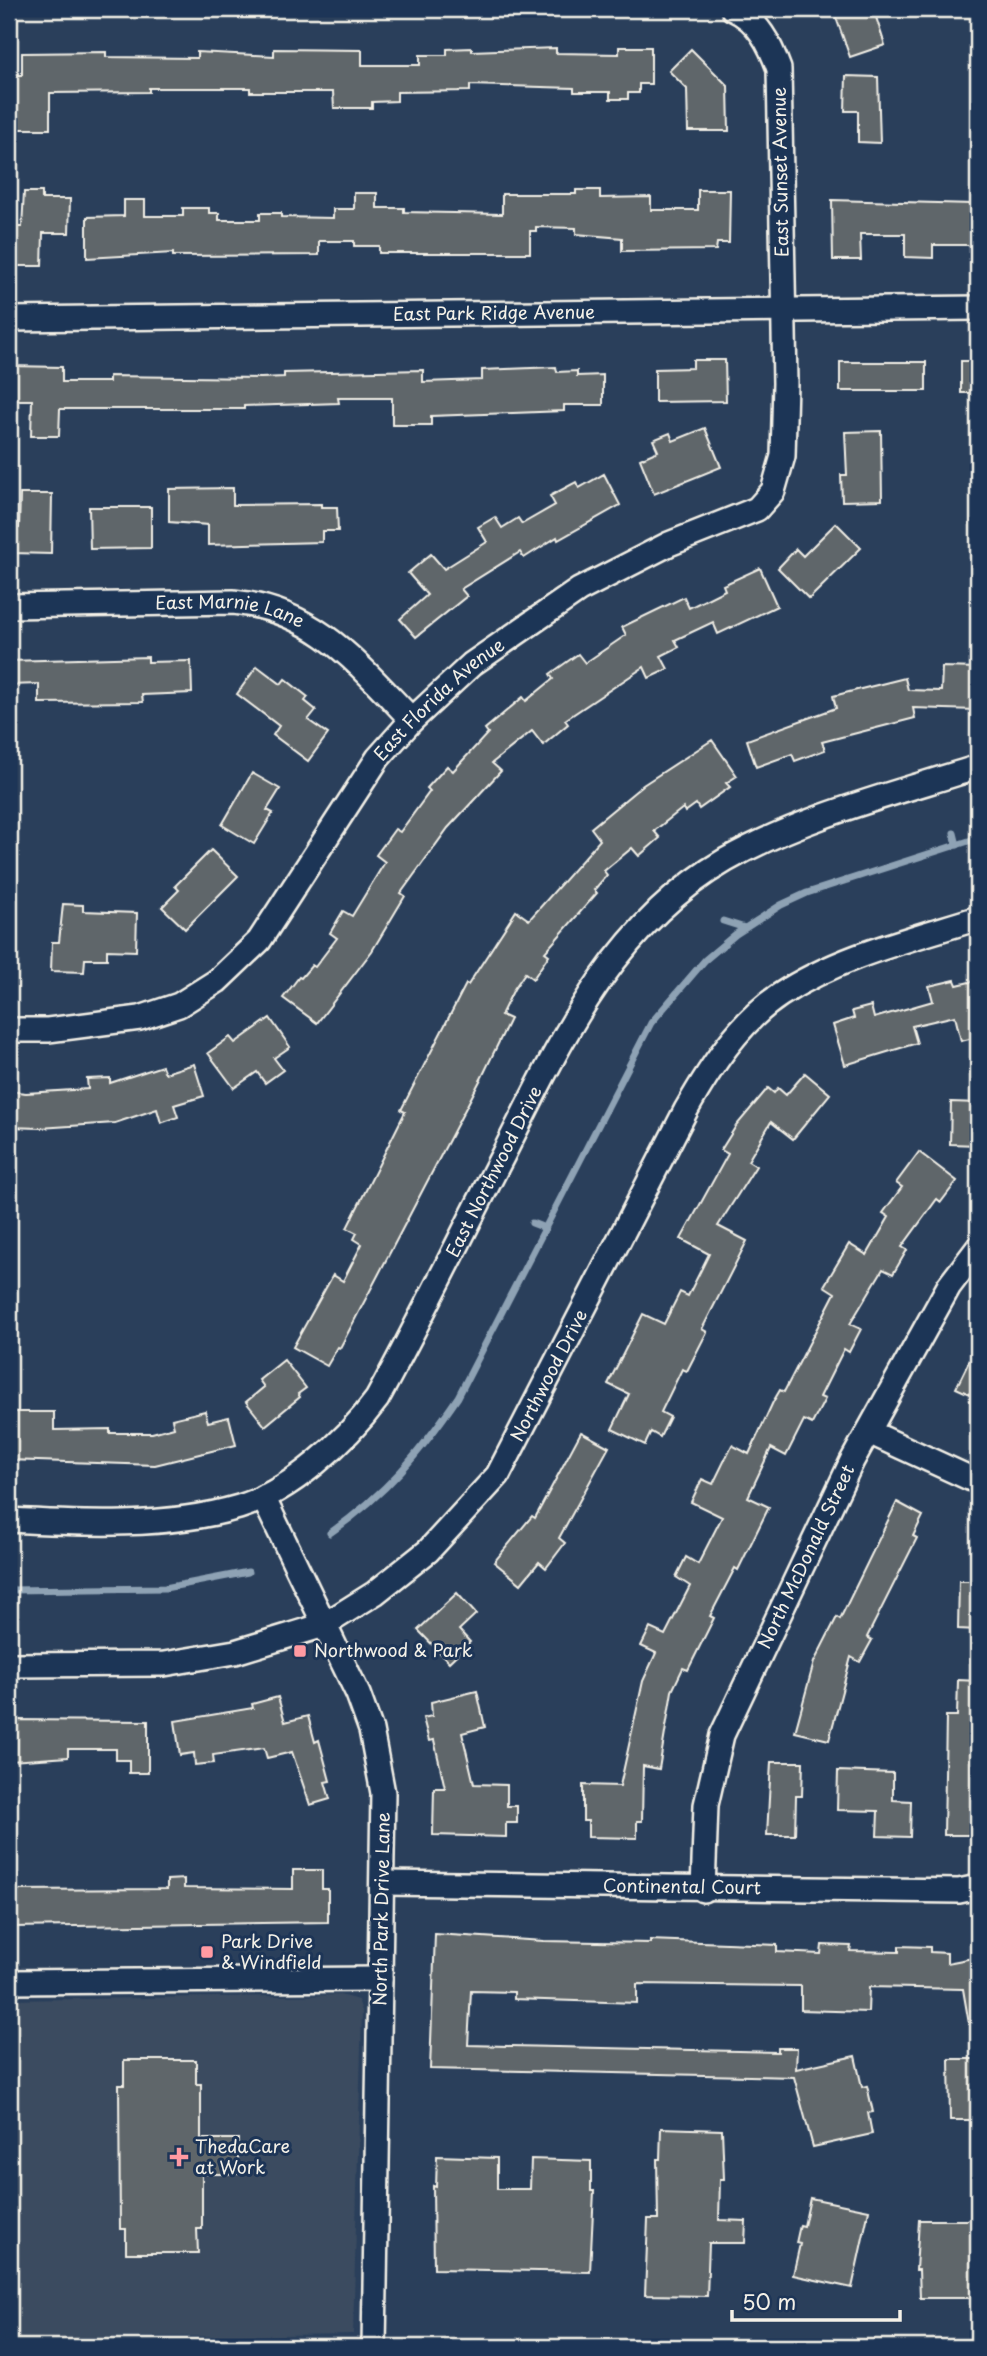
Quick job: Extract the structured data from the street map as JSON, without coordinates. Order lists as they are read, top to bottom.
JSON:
{
  "streets": {
    "street": [
      "East Sunset Avenue",
      "East Park Ridge Avenue",
      "East Marnie Lane",
      "East Florida Avenue",
      "East Northwood Drive",
      "Northwood Drive",
      "North McDonald Street",
      "Continental Court",
      "North Park Drive Lane"
    ]
  },
  "crossings": [
    ["East Sunset Avenue", "East Park Ridge Avenue"],
    ["East Sunset Avenue", "East Florida Avenue"],
    ["East Park Ridge Avenue", "East Florida Avenue"],
    ["East Marnie Lane", "East Florida Avenue"],
    ["East Northwood Drive", "North Park Drive Lane"],
    ["Northwood Drive", "North Park Drive Lane"],
    ["North McDonald Street", "Continental Court"],
    ["Continental Court", "North Park Drive Lane"]
  ],
  "places": {
    "transit": ["Northwood & Park", "Park Drive & Windfield"],
    "health": ["ThedaCare at Work"]
  },
  "scale_bar": "50 m"
}
